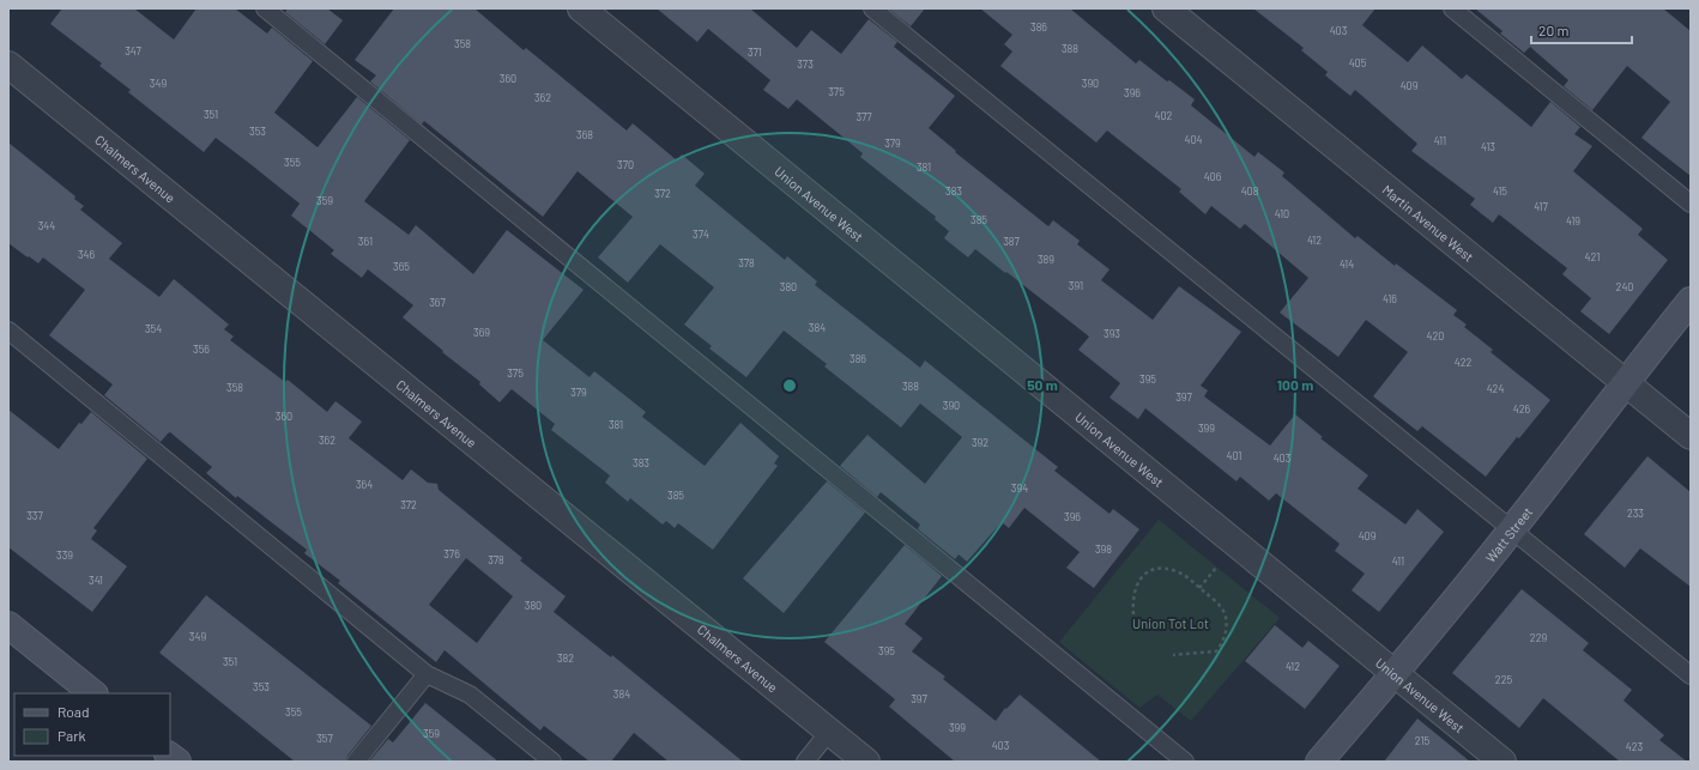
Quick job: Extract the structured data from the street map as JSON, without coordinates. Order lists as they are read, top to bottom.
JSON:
{
  "streets": {
    "main road": ["Watt Street"],
    "street": ["Chalmers Avenue", "Union Avenue West", "Martin Avenue West"]
  },
  "crossings": [
    ["Union Avenue West", "Watt Street"],
    ["Martin Avenue West", "Watt Street"]
  ],
  "parks": ["Union Tot Lot"],
  "house_numbers": [
    "386",
    "403",
    "358",
    "388",
    "347",
    "371",
    "405",
    "373",
    "360",
    "349",
    "390",
    "409",
    "375",
    "396",
    "362",
    "351",
    "402",
    "377",
    "353",
    "368",
    "404",
    "411",
    "379",
    "413",
    "355",
    "370",
    "381",
    "406",
    "383",
    "408",
    "415",
    "372",
    "359",
    "417",
    "410",
    "385",
    "419",
    "344",
    "374",
    "412",
    "361",
    "387",
    "346",
    "421",
    "389",
    "378",
    "414",
    "365",
    "391",
    "380",
    "240",
    "416",
    "367",
    "384",
    "354",
    "369",
    "393",
    "420",
    "356",
    "386",
    "422",
    "375",
    "395",
    "388",
    "358",
    "424",
    "379",
    "397",
    "390",
    "426",
    "360",
    "381",
    "399",
    "362",
    "392",
    "401",
    "403",
    "383",
    "364",
    "394",
    "385",
    "372",
    "233",
    "337",
    "396",
    "409",
    "398",
    "376",
    "339",
    "378",
    "411",
    "341",
    "380",
    "349",
    "229",
    "395",
    "382",
    "351",
    "412",
    "225",
    "353",
    "384",
    "397",
    "355",
    "399",
    "359",
    "357",
    "215",
    "403",
    "423"
  ],
  "legend": ["Road", "Park"],
  "scale_bar": "20 m",
  "rings": ["50 m", "100 m"]
}
